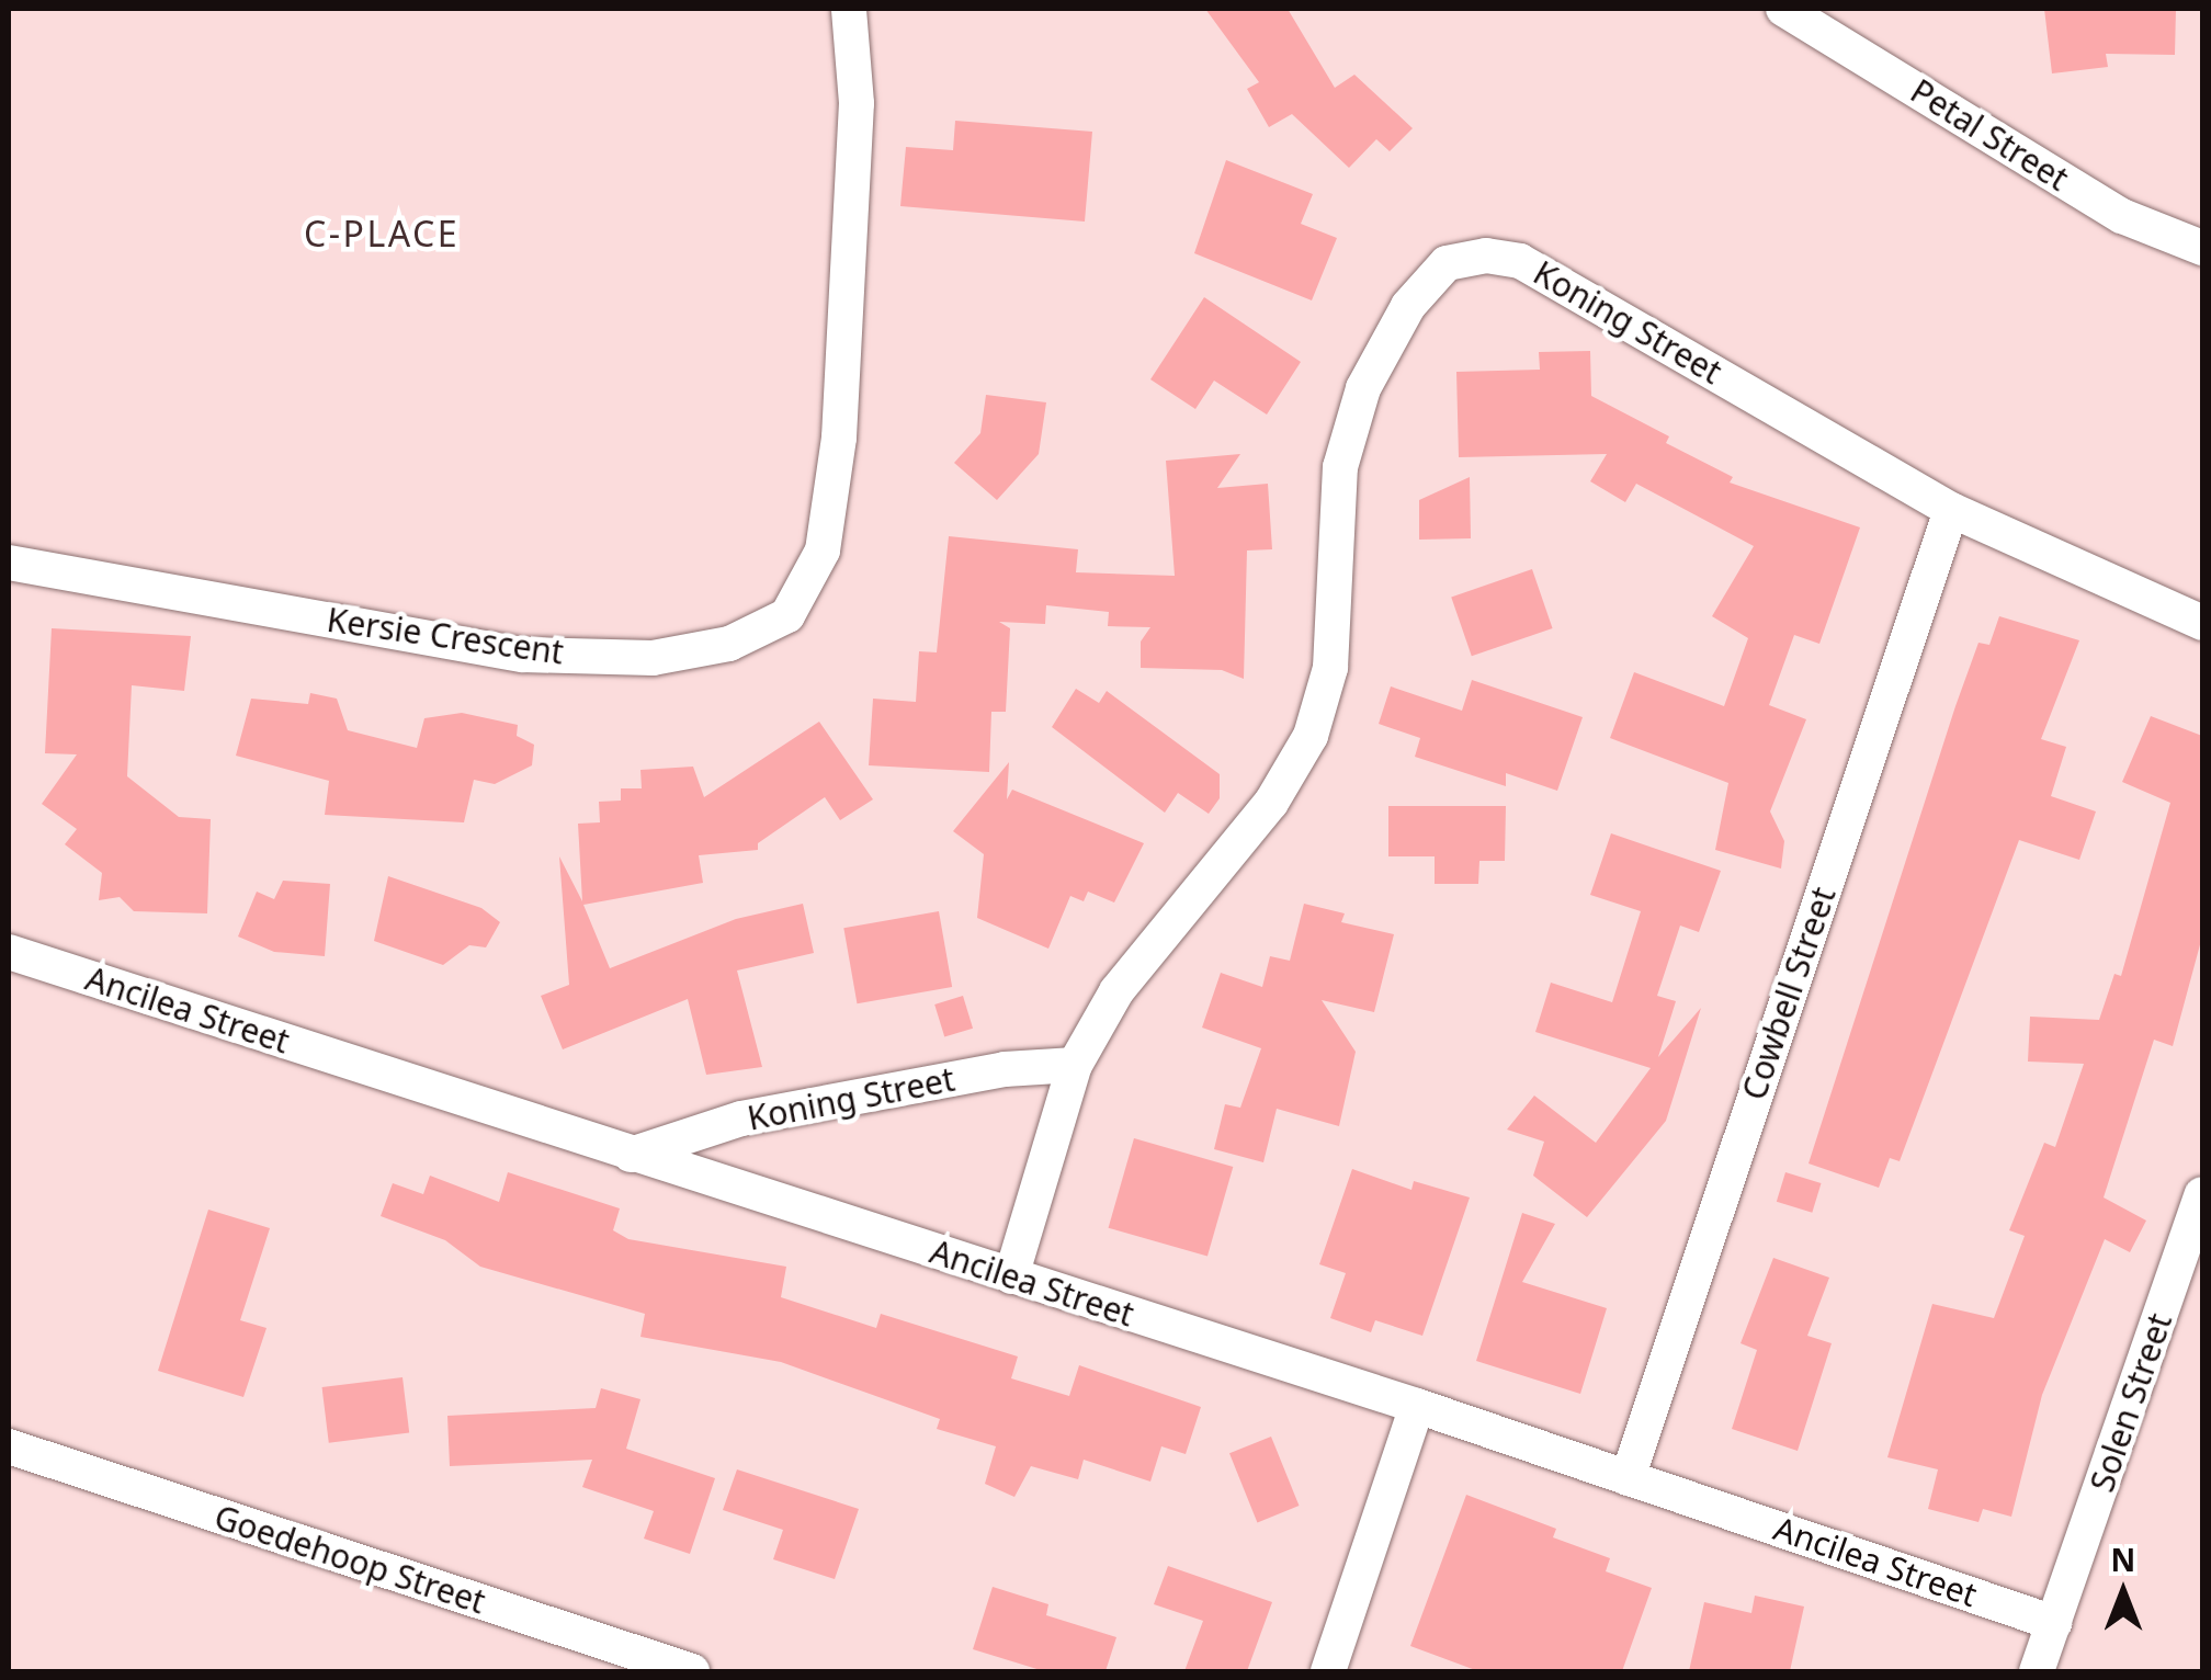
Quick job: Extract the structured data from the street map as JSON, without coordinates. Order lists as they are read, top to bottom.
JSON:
{
  "streets": {
    "street": [
      "Petal Street",
      "Koning Street",
      "Kersie Crescent",
      "Cowbell Street",
      "Ancilea Street",
      "Solen Street",
      "Goedehoop Street"
    ]
  },
  "crossings": [
    ["Koning Street", "Cowbell Street"],
    ["Koning Street", "Ancilea Street"],
    ["Cowbell Street", "Ancilea Street"],
    ["Ancilea Street", "Solen Street"]
  ],
  "districts": ["C-PLACE"],
  "north": "top"
}
